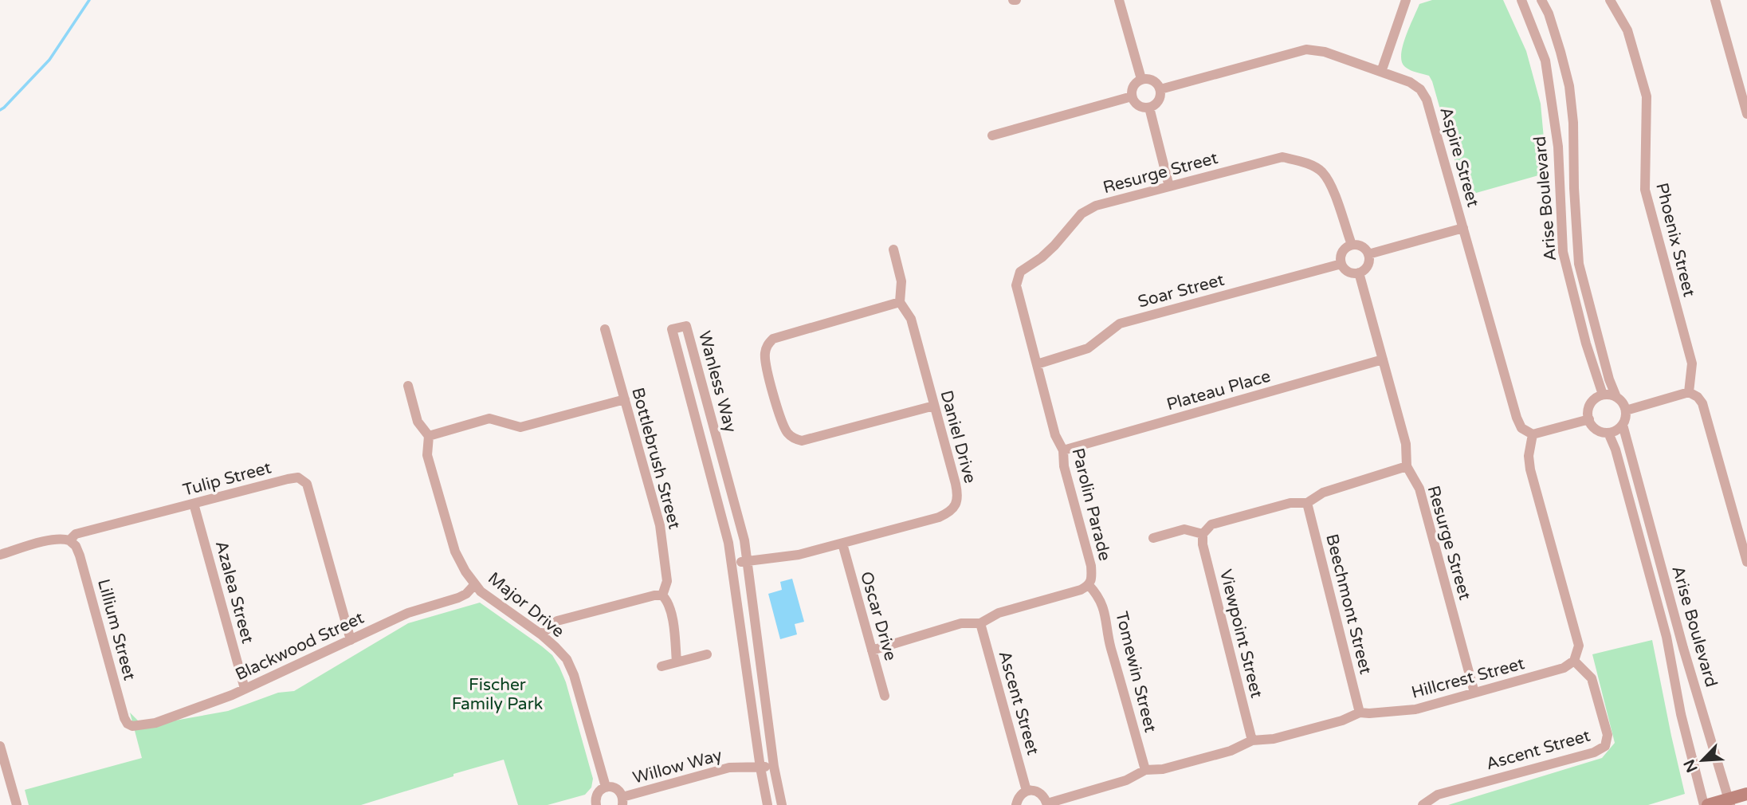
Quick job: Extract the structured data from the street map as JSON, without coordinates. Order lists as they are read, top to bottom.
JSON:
{
  "streets": {
    "street": [
      "Aspire Street",
      "Resurge Street",
      "Arise Boulevard",
      "Phoenix Street",
      "Soar Street",
      "Wanless Way",
      "Plateau Place",
      "Daniel Drive",
      "Bottlebrush Street",
      "Tulip Street",
      "Parolin Parade",
      "Azalea Street",
      "Beechmont Street",
      "Major Drive",
      "Oscar Drive",
      "Lillium Street",
      "Viewpoint Street",
      "Blackwood Street",
      "Tomewin Street",
      "Hillcrest Street",
      "Ascent Street",
      "Willow Way"
    ]
  },
  "crossings": [
    ["Resurge Street", "Soar Street"],
    ["Resurge Street", "Plateau Place"],
    ["Resurge Street", "Parolin Parade"],
    ["Resurge Street", "Hillcrest Street"],
    ["Soar Street", "Parolin Parade"],
    ["Wanless Way", "Daniel Drive"],
    ["Wanless Way", "Willow Way"],
    ["Plateau Place", "Parolin Parade"],
    ["Daniel Drive", "Oscar Drive"],
    ["Tulip Street", "Azalea Street"],
    ["Tulip Street", "Lillium Street"],
    ["Tulip Street", "Blackwood Street"],
    ["Parolin Parade", "Oscar Drive"],
    ["Parolin Parade", "Tomewin Street"],
    ["Parolin Parade", "Ascent Street"],
    ["Azalea Street", "Blackwood Street"],
    ["Beechmont Street", "Hillcrest Street"],
    ["Major Drive", "Blackwood Street"],
    ["Lillium Street", "Blackwood Street"],
    ["Viewpoint Street", "Hillcrest Street"],
    ["Tomewin Street", "Hillcrest Street"],
    ["Hillcrest Street", "Ascent Street"]
  ],
  "parks": ["Fischer Family Park"],
  "north": "bottom left"
}
